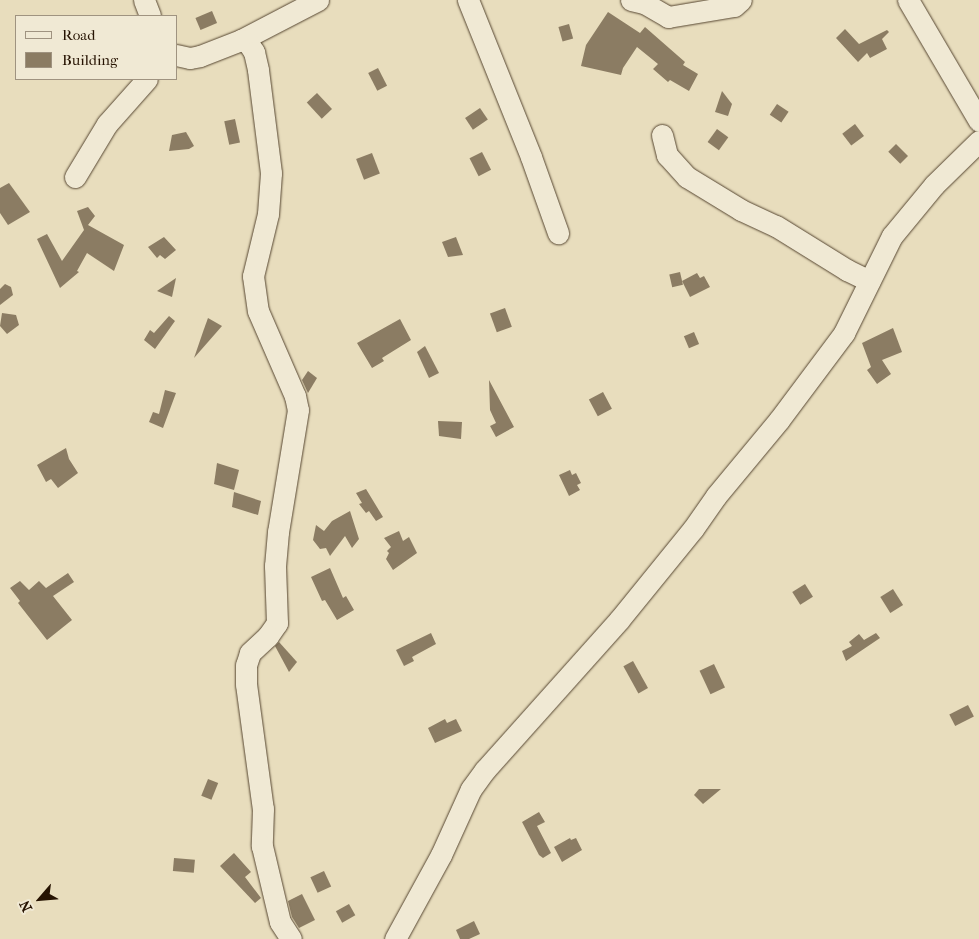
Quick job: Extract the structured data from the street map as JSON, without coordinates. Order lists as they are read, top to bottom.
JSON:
{
  "legend": ["Road", "Building"],
  "north": "bottom left"
}
